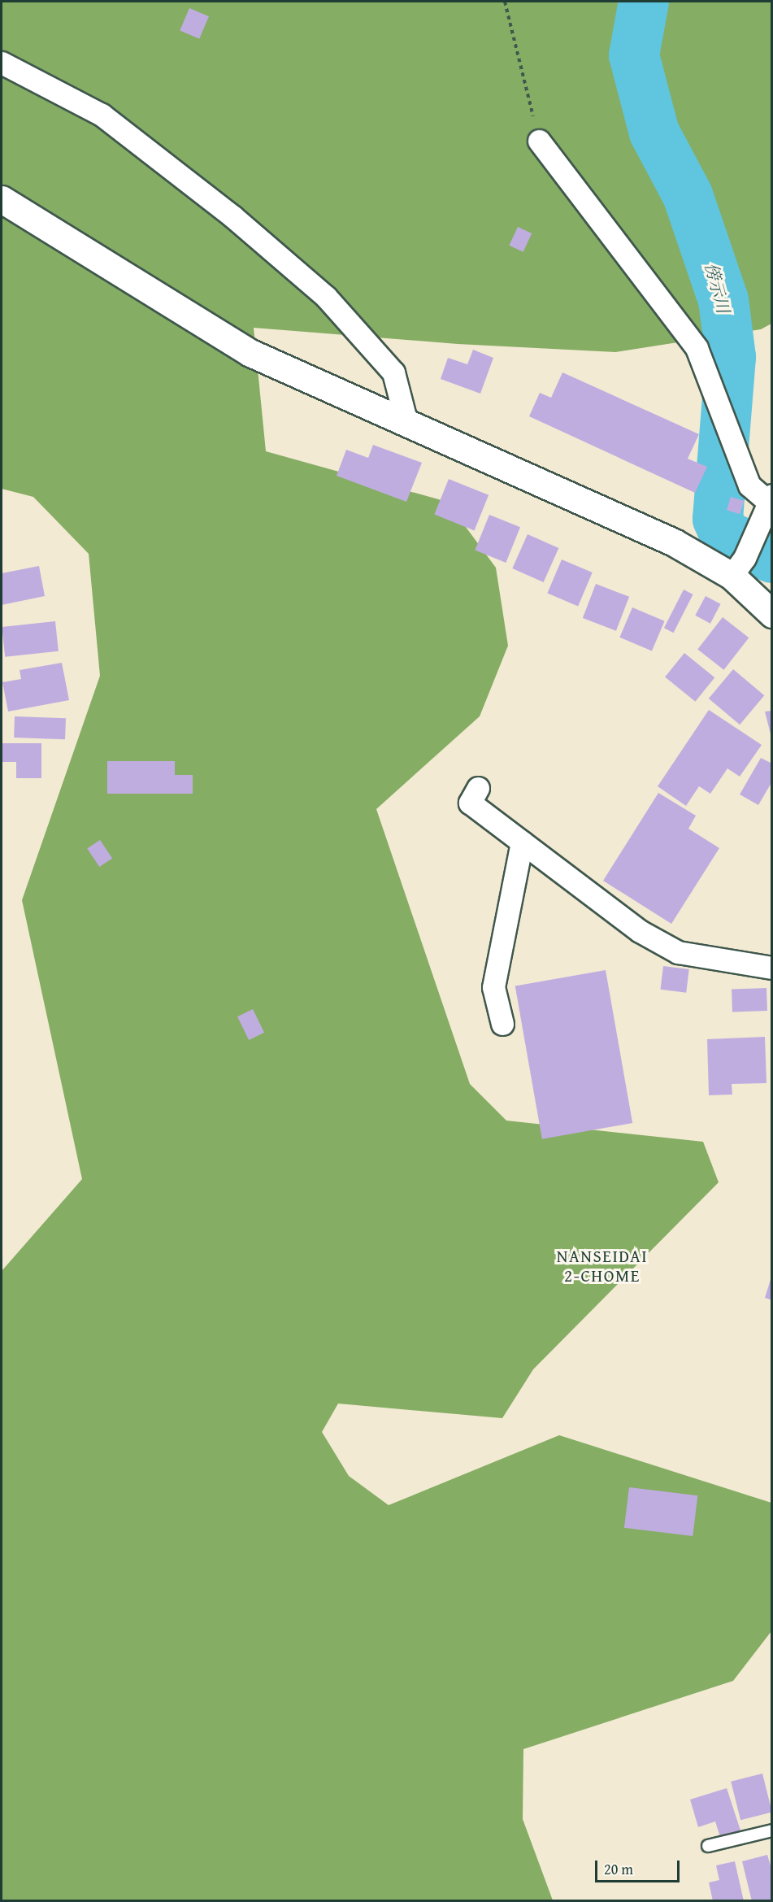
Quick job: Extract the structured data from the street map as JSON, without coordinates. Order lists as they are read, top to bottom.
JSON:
{
  "districts": ["NANSEIDAI 2-CHOME"],
  "water": ["傍示川"],
  "scale_bar": "20 m"
}
